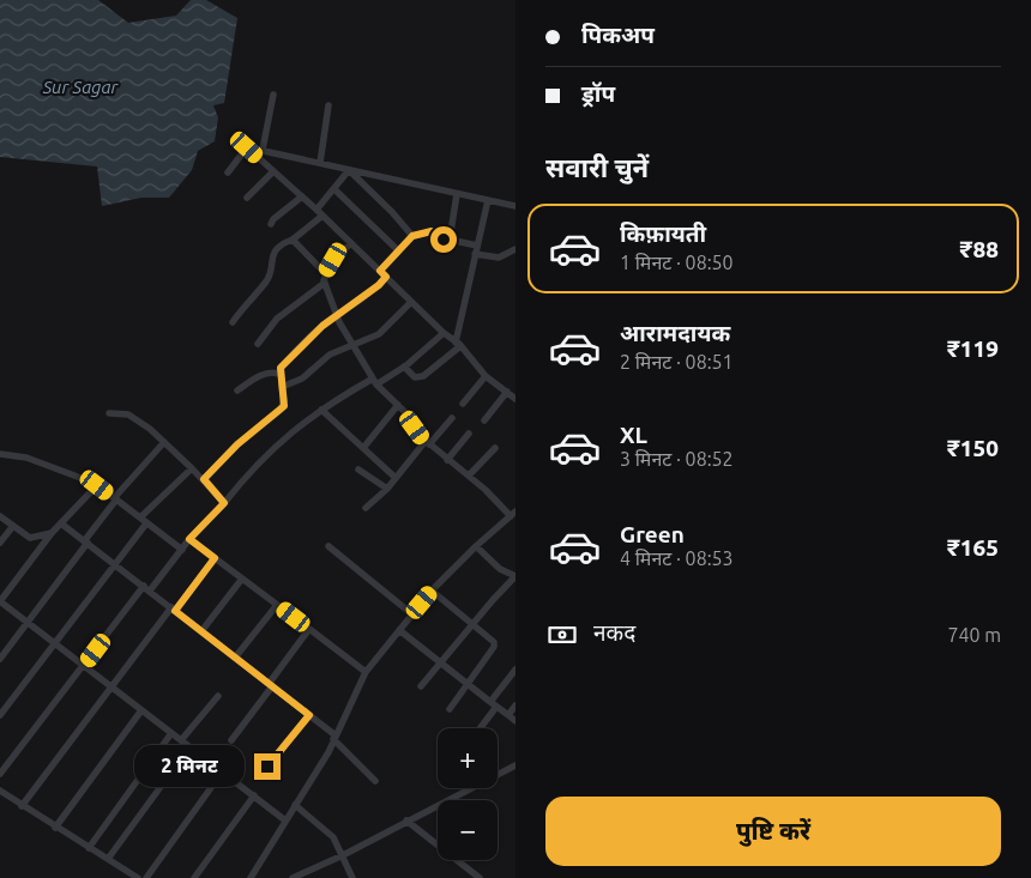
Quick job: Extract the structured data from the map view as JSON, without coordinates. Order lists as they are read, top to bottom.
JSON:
{
  "water": ["Sur Sagar"],
  "page": {
    "banner": ["पिकअप", "ड्रॉप"],
    "heading": "सवारी चुनें",
    "list": [
      {
        "name": "किफ़ायती",
        "note": "1 मिनट · 08:50",
        "value": "₹88"
      },
      {
        "name": "आरामदायक",
        "note": "2 मिनट · 08:51",
        "value": "₹119"
      },
      {
        "name": "XL",
        "note": "3 मिनट · 08:52",
        "value": "₹150"
      },
      {
        "name": "Green",
        "note": "4 मिनट · 08:53",
        "value": "₹165"
      }
    ],
    "pay": ["नकद", "740 m"],
    "map_buttons": ["+", "−"],
    "bubble": "2 मिनट",
    "buttons": "पुष्टि करें"
  }
}
